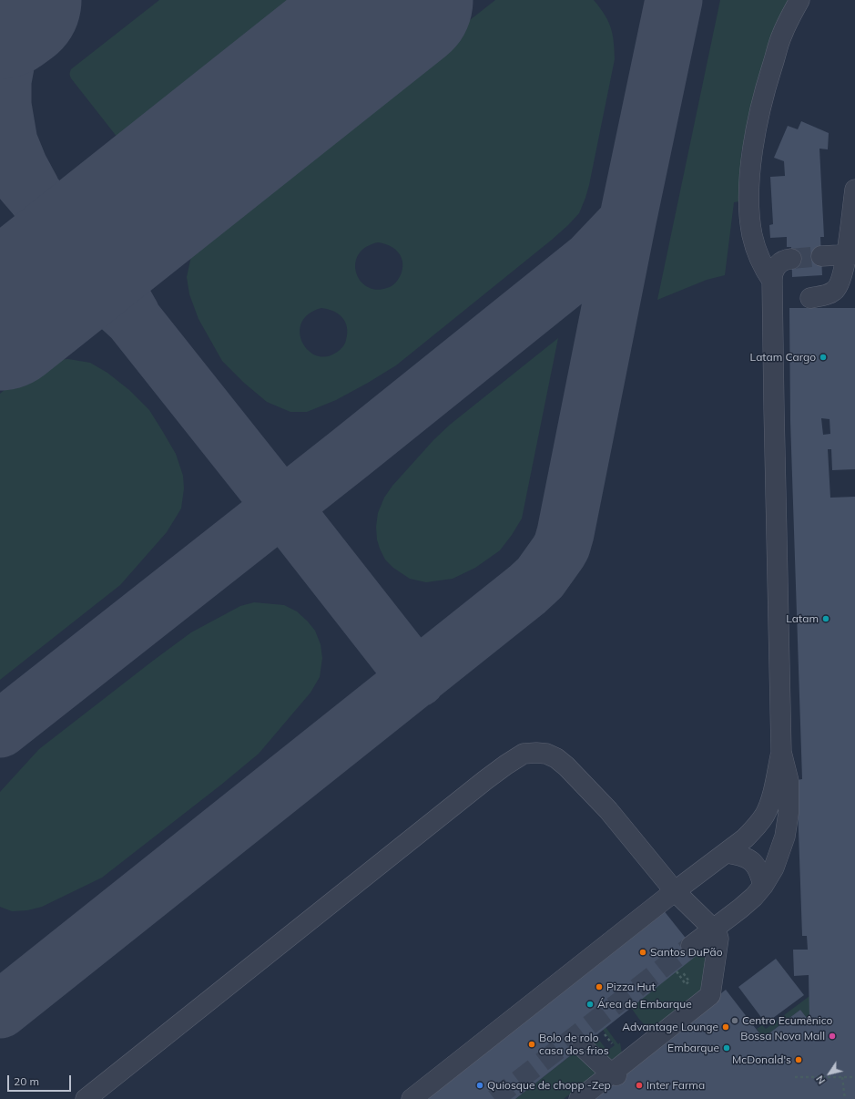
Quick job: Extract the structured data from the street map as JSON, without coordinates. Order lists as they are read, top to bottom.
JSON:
{
  "places": [
    "Latam Cargo",
    "Latam",
    "Santos DuPão",
    "Pizza Hut",
    "Área de Embarque",
    "Centro Ecumênico",
    "Advantage Lounge",
    "Bossa Nova Mall",
    "Bolo de rolo casa dos frios",
    "Embarque",
    "McDonald's",
    "Quiosque de chopp -Zep",
    "Inter Farma"
  ],
  "scale_bar": "20 m",
  "north": "bottom left"
}
